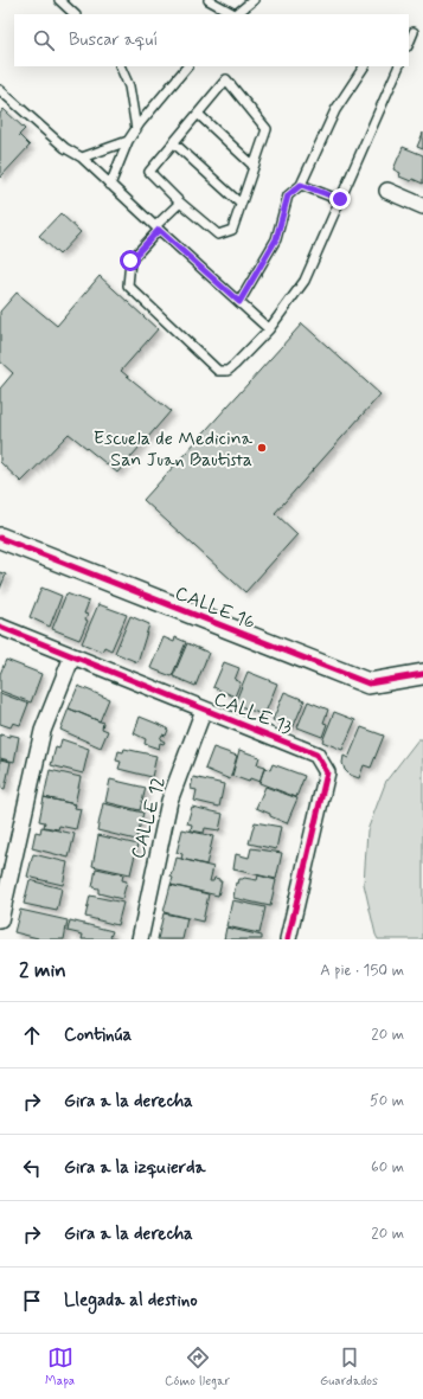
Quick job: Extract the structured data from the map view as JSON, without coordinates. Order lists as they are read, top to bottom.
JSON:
{
  "streets": {
    "street": ["CALLE 16", "CALLE 13", "CALLE 12"]
  },
  "crossings": [
    ["CALLE 13", "CALLE 12"]
  ],
  "places": ["Escuela de Medicina San Juan Bautista"],
  "page": {
    "search": "Buscar aquí",
    "heading": ["2 min", "A pie · 150 m"],
    "list": [
      ["Continúa", "20 m"],
      ["Gira a la derecha", "50 m"],
      ["Gira a la izquierda", "60 m"],
      ["Gira a la derecha", "20 m"],
      "Llegada al destino"
    ],
    "nav": ["Mapa", "Cómo llegar", "Guardados"]
  }
}
